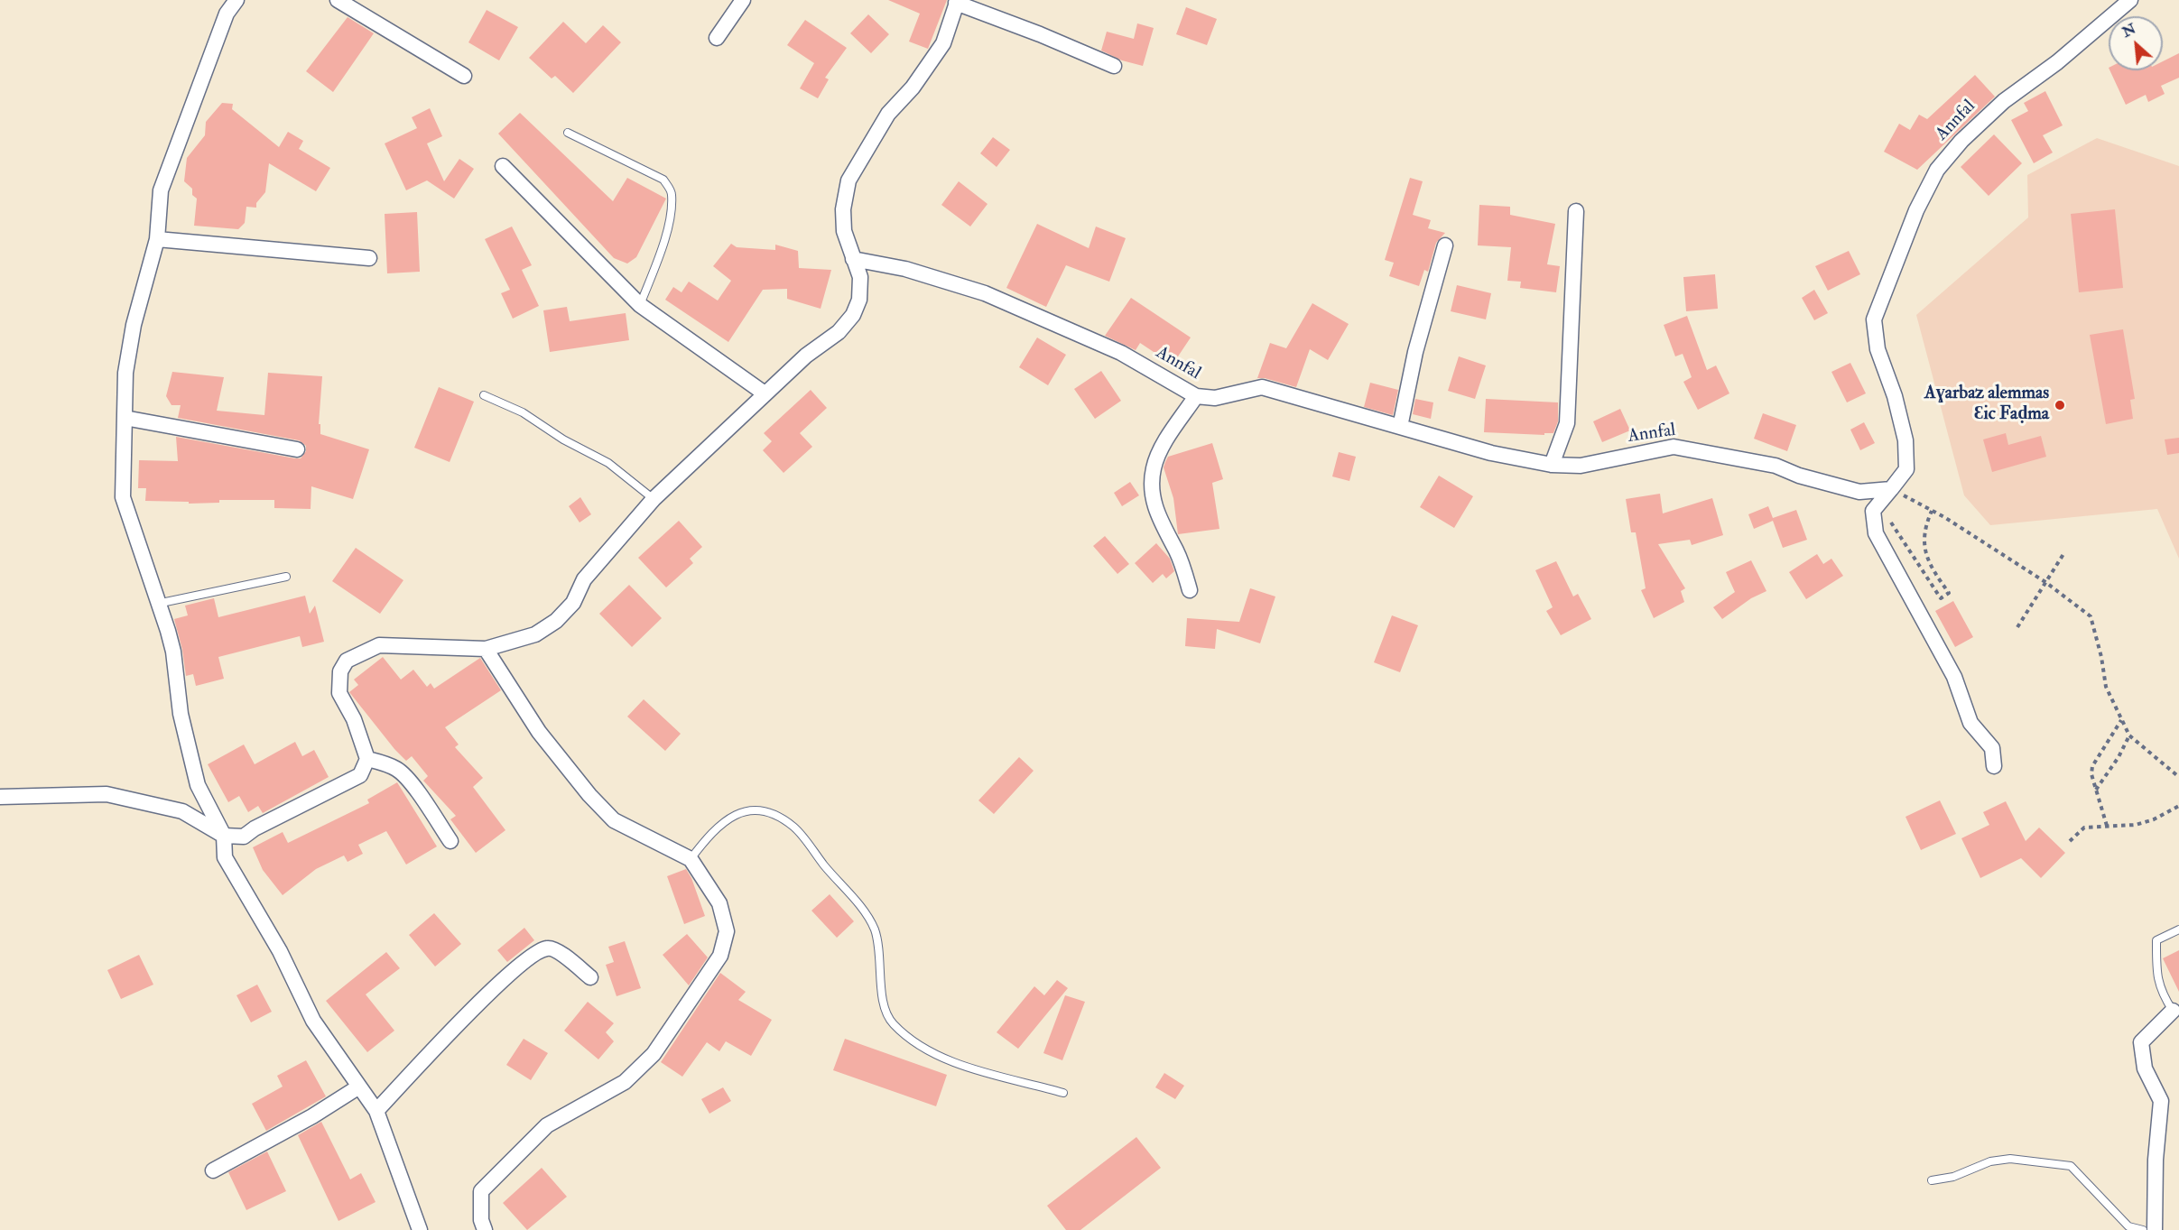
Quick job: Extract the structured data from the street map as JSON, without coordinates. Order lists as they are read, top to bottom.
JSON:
{
  "streets": {
    "street": ["Annfal"]
  },
  "places": ["Aɣarbaz alemmas Ɛic Faḍma"],
  "north": "top left"
}
